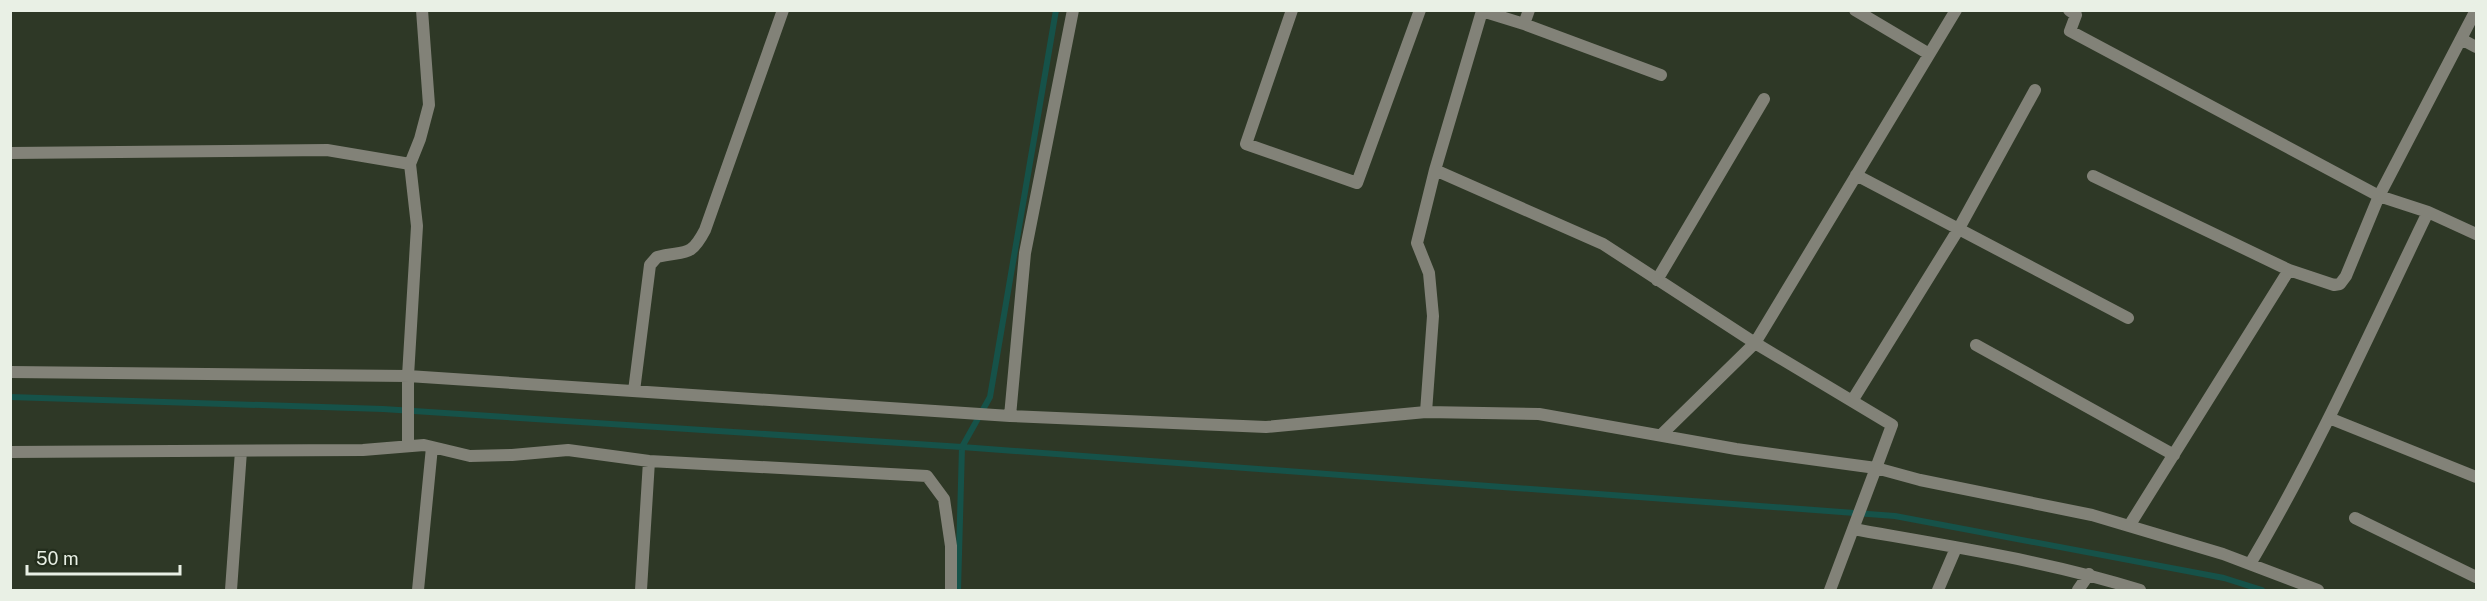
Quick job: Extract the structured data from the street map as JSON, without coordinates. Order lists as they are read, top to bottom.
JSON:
{
  "scale_bar": "50 m"
}
